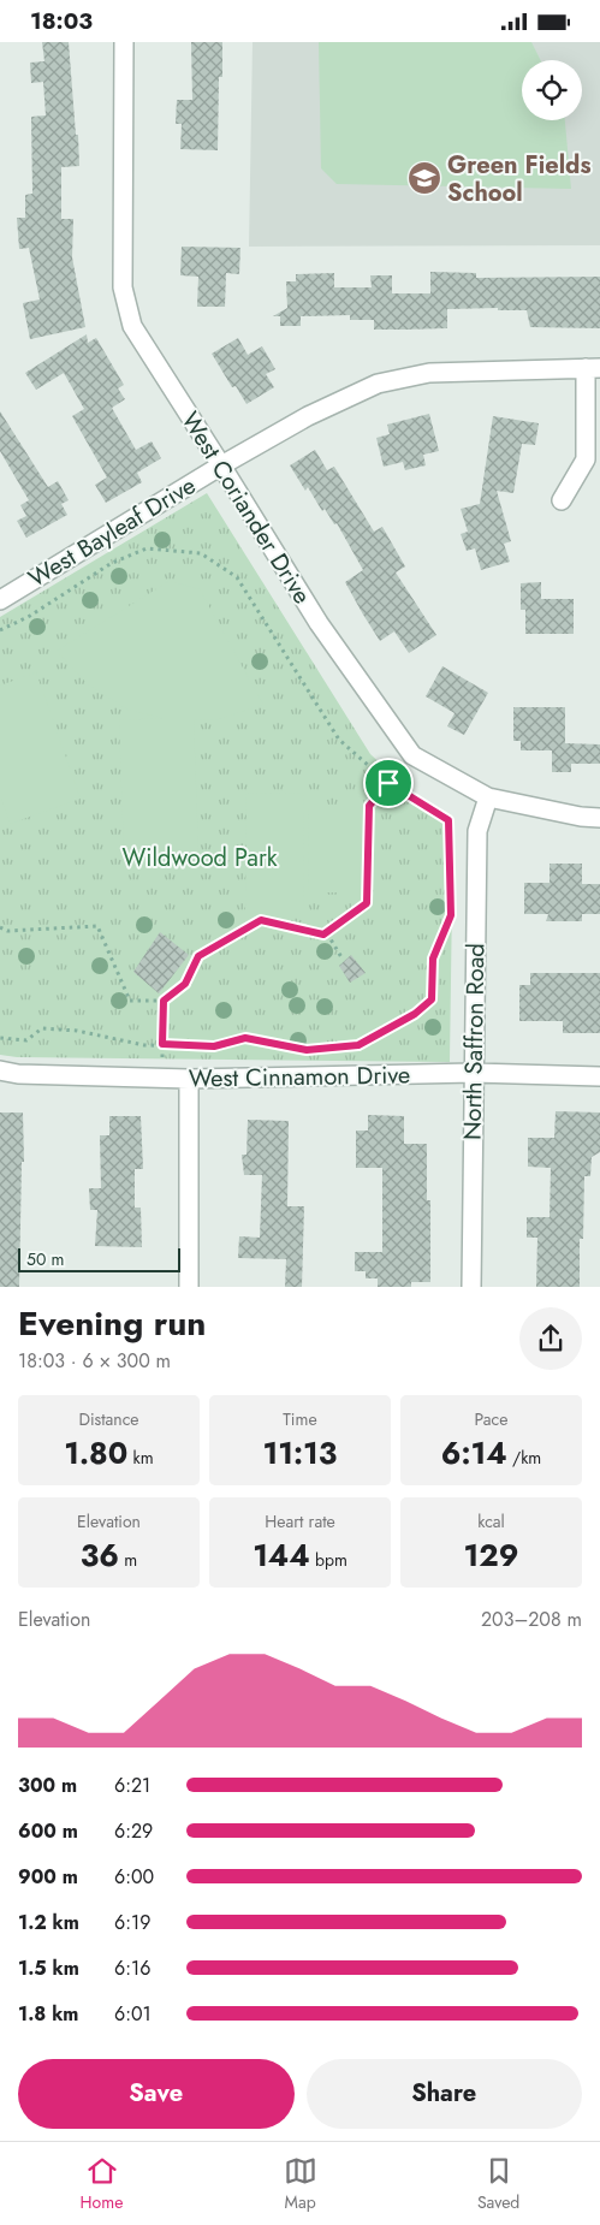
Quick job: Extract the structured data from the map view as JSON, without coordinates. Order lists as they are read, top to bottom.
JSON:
{
  "streets": {
    "street": [
      "West Coriander Drive",
      "West Bayleaf Drive",
      "North Saffron Road",
      "West Cinnamon Drive"
    ]
  },
  "crossings": [
    ["West Coriander Drive", "West Bayleaf Drive"],
    ["West Coriander Drive", "North Saffron Road"],
    ["North Saffron Road", "West Cinnamon Drive"]
  ],
  "parks": ["Wildwood Park"],
  "places": {
    "school or university": ["Green Fields School"]
  },
  "scale_bar": "50 m",
  "page": {
    "status": "18:03",
    "scale": "50 m",
    "heading": ["Evening run", "18:03 · 6 × 300 m"],
    "stats": [
      ["Distance", "1.80 km"],
      ["Time", "11:13"],
      ["Pace", "6:14 /km"],
      ["Elevation", "36 m"],
      ["Heart rate", "144 bpm"],
      ["kcal", "129"]
    ],
    "chart": ["Elevation", "203–208 m"],
    "list": [
      {
        "name": "300 m",
        "note": "6:21"
      },
      {
        "name": "600 m",
        "note": "6:29"
      },
      {
        "name": "900 m",
        "note": "6:00"
      },
      {
        "name": "1.2 km",
        "note": "6:19"
      },
      {
        "name": "1.5 km",
        "note": "6:16"
      },
      {
        "name": "1.8 km",
        "note": "6:01"
      }
    ],
    "buttons": ["Save", "Share"],
    "tabs": ["Home", "Map", "Saved"]
  }
}
